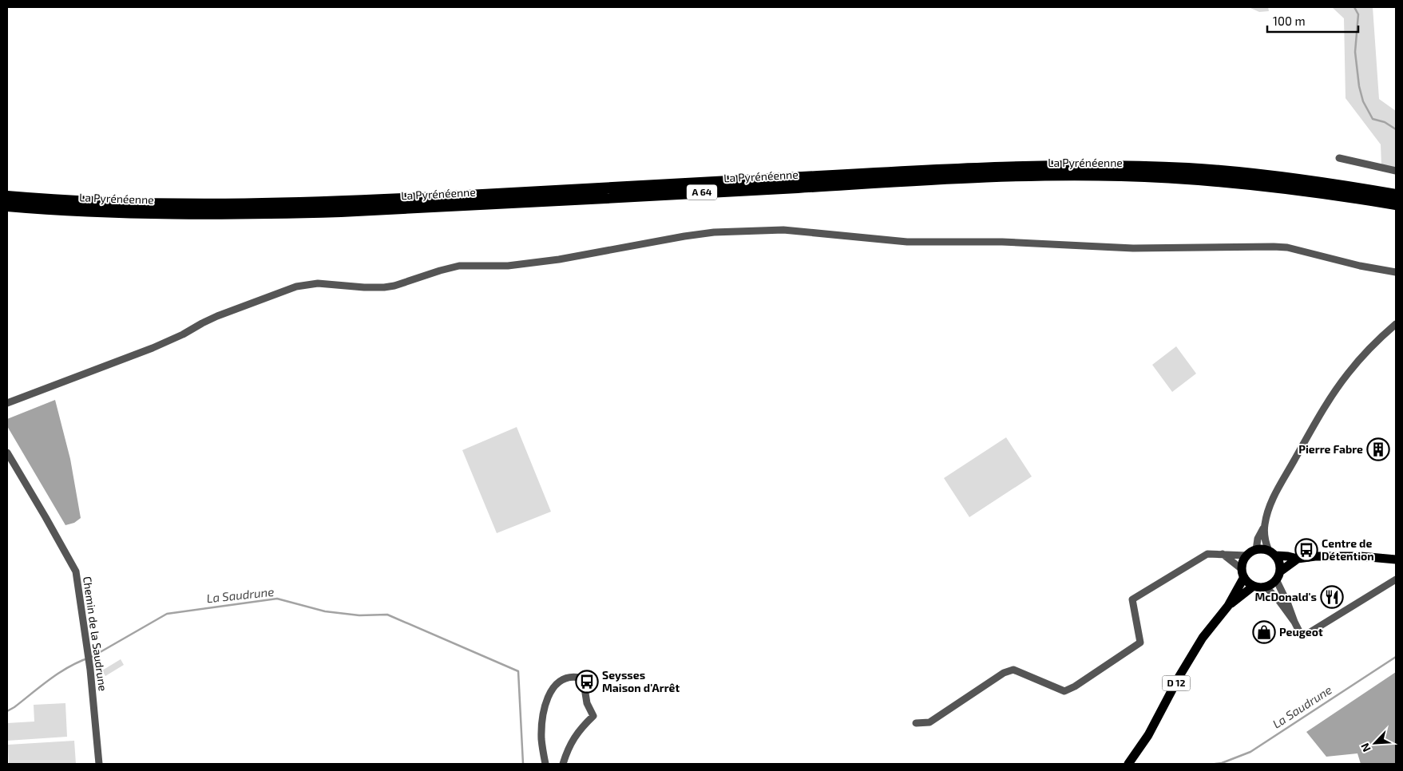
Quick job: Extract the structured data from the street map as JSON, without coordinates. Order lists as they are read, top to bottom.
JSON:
{
  "streets": {
    "highway": ["La Pyrénéenne", "A 64"],
    "main road": ["D 12"],
    "street": ["Chemin de la Saudrune"]
  },
  "water": ["La Saudrune"],
  "places": {
    "building": ["Pierre Fabre"],
    "bus stop": ["Centre de Détention", "Seysses Maison d'Arrêt"],
    "restaurant": ["McDonald's"],
    "shop": ["Peugeot"]
  },
  "scale_bar": "100 m",
  "north": "bottom left"
}
